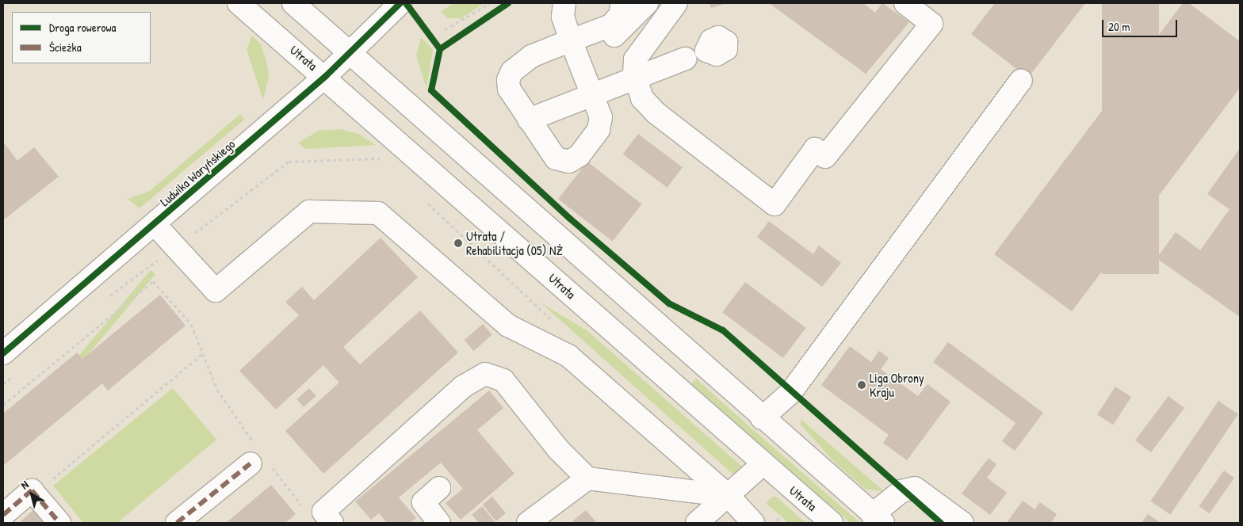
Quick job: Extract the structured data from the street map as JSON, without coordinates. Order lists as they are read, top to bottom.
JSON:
{
  "streets": {
    "main road": ["Utrata", "Ludwika Waryńskiego"]
  },
  "crossings": [
    ["Utrata", "Ludwika Waryńskiego"]
  ],
  "places": ["Utrata / Rehabilitacja (05) NŻ", "Liga Obrony Kraju"],
  "legend": ["Droga rowerowa", "Ścieżka"],
  "scale_bar": "20 m",
  "north": "top left"
}
